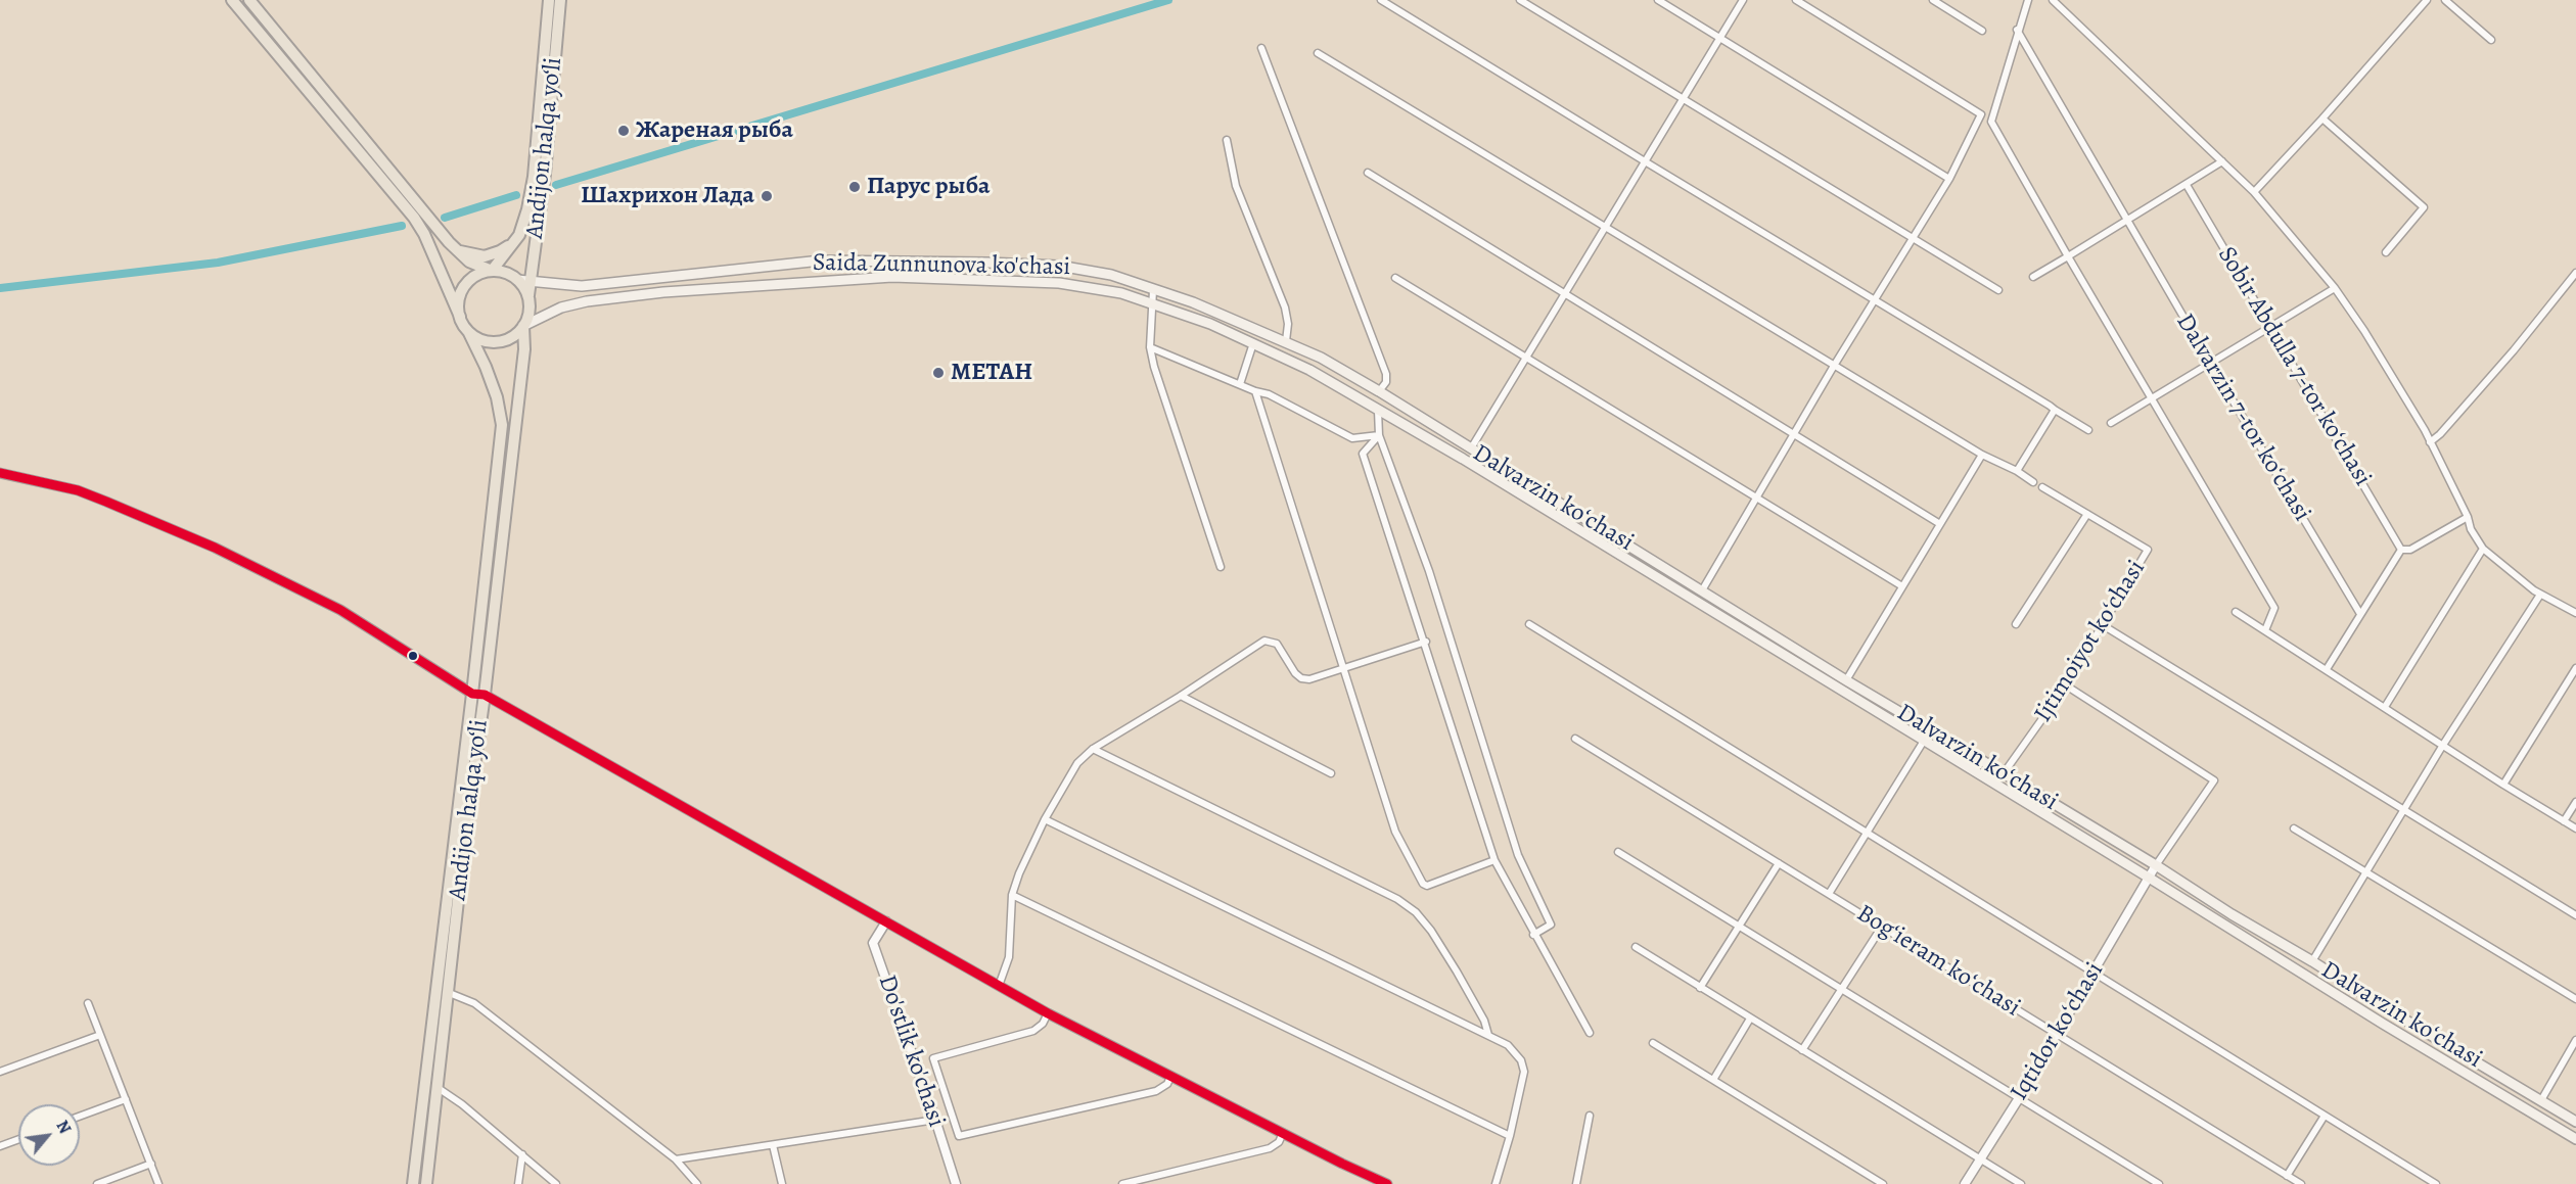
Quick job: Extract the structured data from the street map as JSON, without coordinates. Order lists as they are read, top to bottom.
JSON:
{
  "streets": {
    "highway": ["Andijon halqa yo‘li"],
    "main road": ["Saida Zunnunova ko'chasi", "Dalvarzin koʻchasi"],
    "street": [
      "Sobir Abdulla 7-tor koʻchasi",
      "Dalvarzin 7-tor koʻchasi",
      "Ijtimoiyot koʻchasi",
      "Bogʻieram koʻchasi",
      "Iqtidor koʻchasi",
      "Do'stlik ko'chasi"
    ]
  },
  "crossings": [
    ["Andijon halqa yo‘li", "Saida Zunnunova ko'chasi"],
    ["Saida Zunnunova ko'chasi", "Dalvarzin koʻchasi"],
    ["Dalvarzin koʻchasi", "Ijtimoiyot koʻchasi"],
    ["Dalvarzin koʻchasi", "Iqtidor koʻchasi"],
    ["Bogʻieram koʻchasi", "Iqtidor koʻchasi"]
  ],
  "places": [
    "Жареная рыба",
    "Парус рыба",
    "Шахрихон Лада",
    "МЕТАН"
  ],
  "north": "top right"
}
